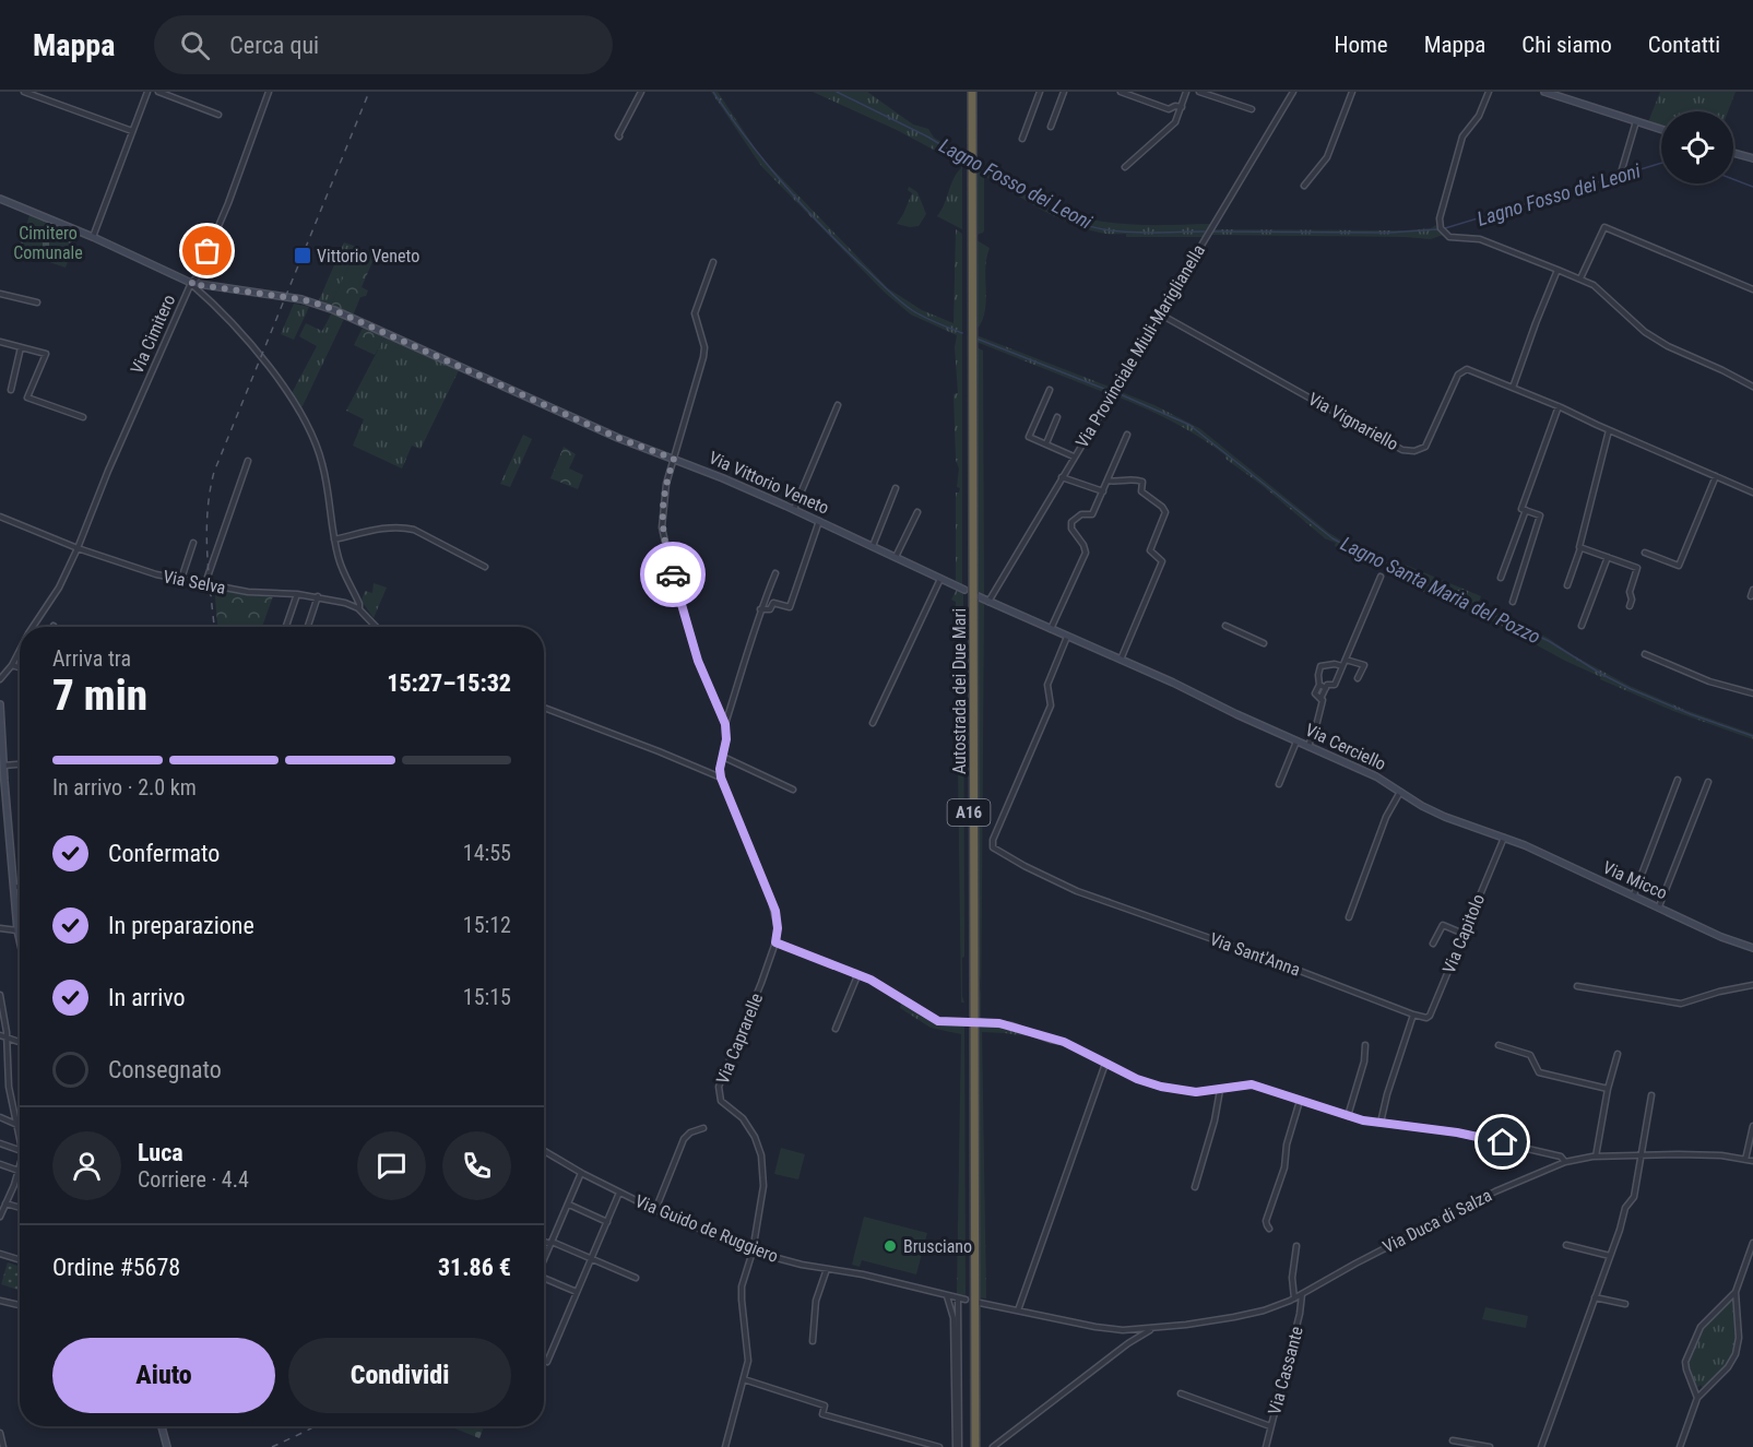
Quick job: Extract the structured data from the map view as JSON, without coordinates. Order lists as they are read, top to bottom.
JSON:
{
  "streets": {
    "highway": ["Autostrada dei Due Mari", "A16"],
    "street": [
      "Via Cimitero",
      "Via Provinciale Miuli-Mariglianella",
      "Via Vignariello",
      "Via Vittorio Veneto",
      "Via Selva",
      "Via Cerciello",
      "Via Micco",
      "Via Capitolo",
      "Via Sant'Anna",
      "Via Caprarelle",
      "Via Duca di Salza",
      "Via Guido de Ruggiero",
      "Via Cassante"
    ]
  },
  "crossings": [
    ["Via Cimitero", "Via Vittorio Veneto"],
    ["Via Cimitero", "Via Selva"],
    ["Via Provinciale Miuli-Mariglianella", "Via Vignariello"],
    ["Via Cerciello", "Via Micco"],
    ["Via Cerciello", "Via Capitolo"],
    ["Via Micco", "Via Capitolo"],
    ["Via Capitolo", "Via Sant'Anna"],
    ["Via Caprarelle", "Via Guido de Ruggiero"],
    ["Via Duca di Salza", "Via Cassante"]
  ],
  "water": ["Lagno Fosso dei Leoni", "Lagno Santa Maria del Pozzo"],
  "parks": ["Cimitero Comunale"],
  "places": {
    "transit": ["Vittorio Veneto"],
    "other": ["Brusciano"]
  },
  "page": {
    "header": "Mappa",
    "search": "Cerca qui",
    "nav": [
      "Home",
      "Mappa",
      "Chi siamo",
      "Contatti"
    ],
    "heading": ["7 min", "Arriva tra", "15:27–15:32"],
    "panel": [
      "Luca",
      "Corriere · 4.4",
      "Ordine #5678",
      "31.86 €"
    ],
    "bar": "In arrivo · 2.0 km",
    "list": [
      ["Confermato", "14:55"],
      ["In preparazione", "15:12"],
      ["In arrivo", "15:15"],
      "Consegnato"
    ],
    "buttons": ["Aiuto", "Condividi"]
  }
}
